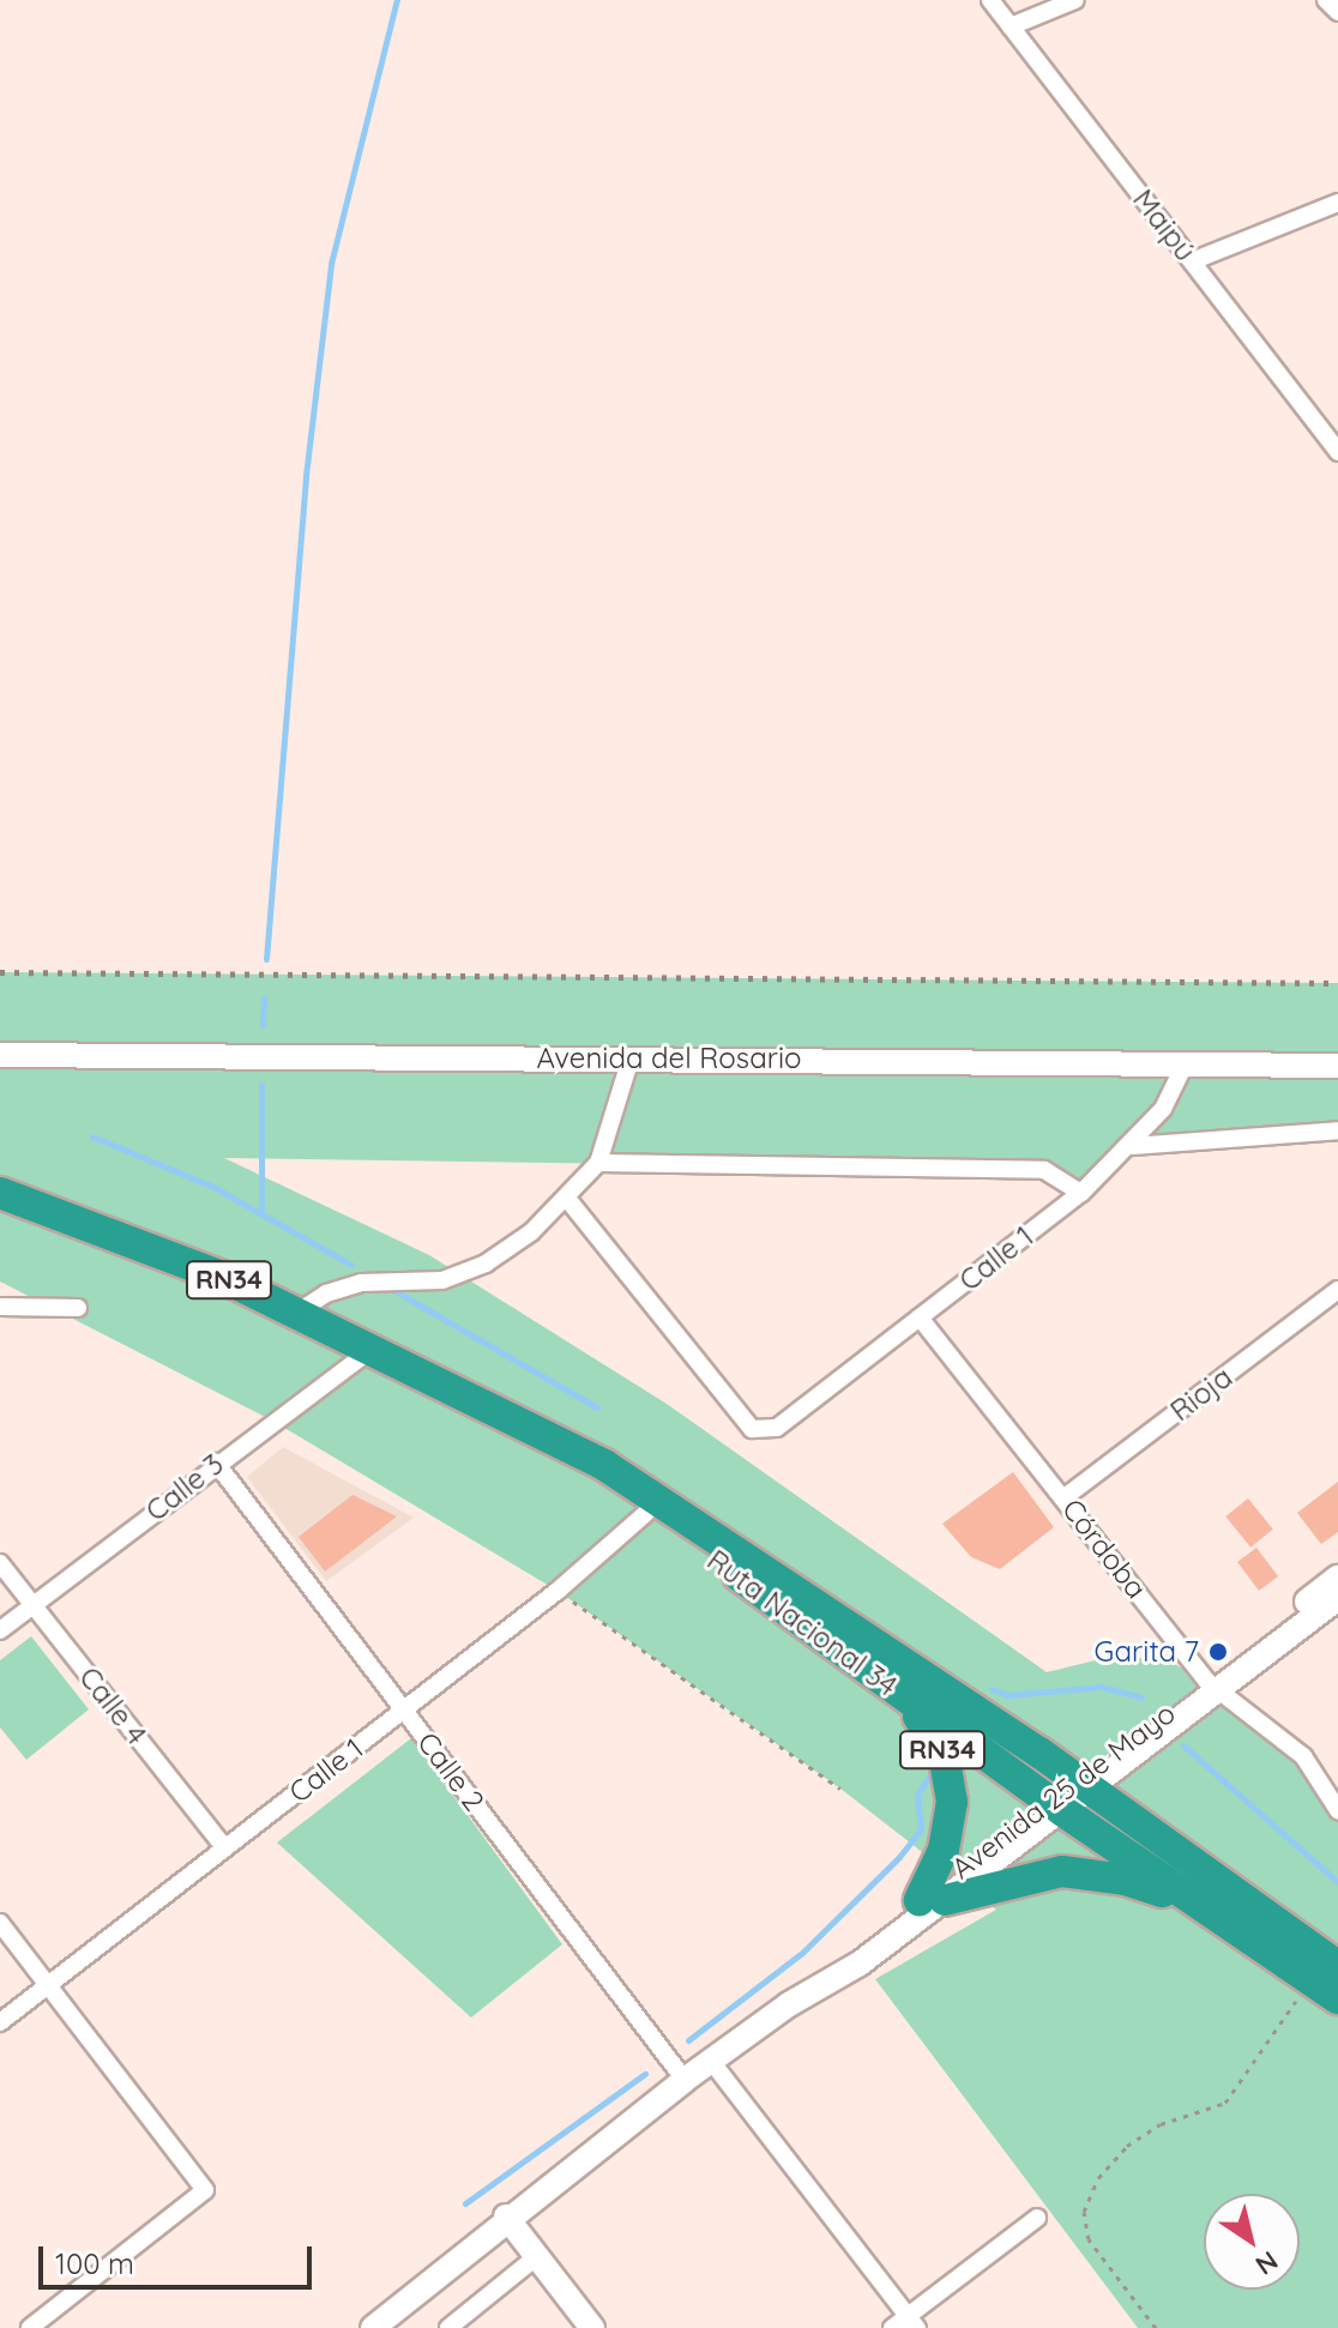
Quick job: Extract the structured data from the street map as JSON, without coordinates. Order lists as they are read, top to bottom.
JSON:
{
  "streets": {
    "highway": ["RN34", "Ruta Nacional 34"],
    "main road": ["Avenida del Rosario", "Avenida 25 de Mayo"],
    "street": [
      "Maipú",
      "Calle 1",
      "Rioja",
      "Calle 3",
      "Córdoba",
      "Calle 4",
      "Calle 2"
    ]
  },
  "crossings": [
    ["Avenida del Rosario", "Calle 1"],
    ["Calle 1", "Córdoba"],
    ["Calle 1", "Ruta Nacional 34"],
    ["Calle 1", "Calle 4"],
    ["Calle 1", "Calle 2"],
    ["RN34", "Ruta Nacional 34"],
    ["RN34", "Avenida 25 de Mayo"],
    ["Rioja", "Córdoba"],
    ["Calle 3", "Ruta Nacional 34"],
    ["Calle 3", "Calle 4"],
    ["Calle 3", "Calle 2"],
    ["Córdoba", "Avenida 25 de Mayo"],
    ["Ruta Nacional 34", "Avenida 25 de Mayo"],
    ["Calle 2", "Avenida 25 de Mayo"]
  ],
  "places": ["Garita 7"],
  "scale_bar": "100 m",
  "north": "bottom right"
}
